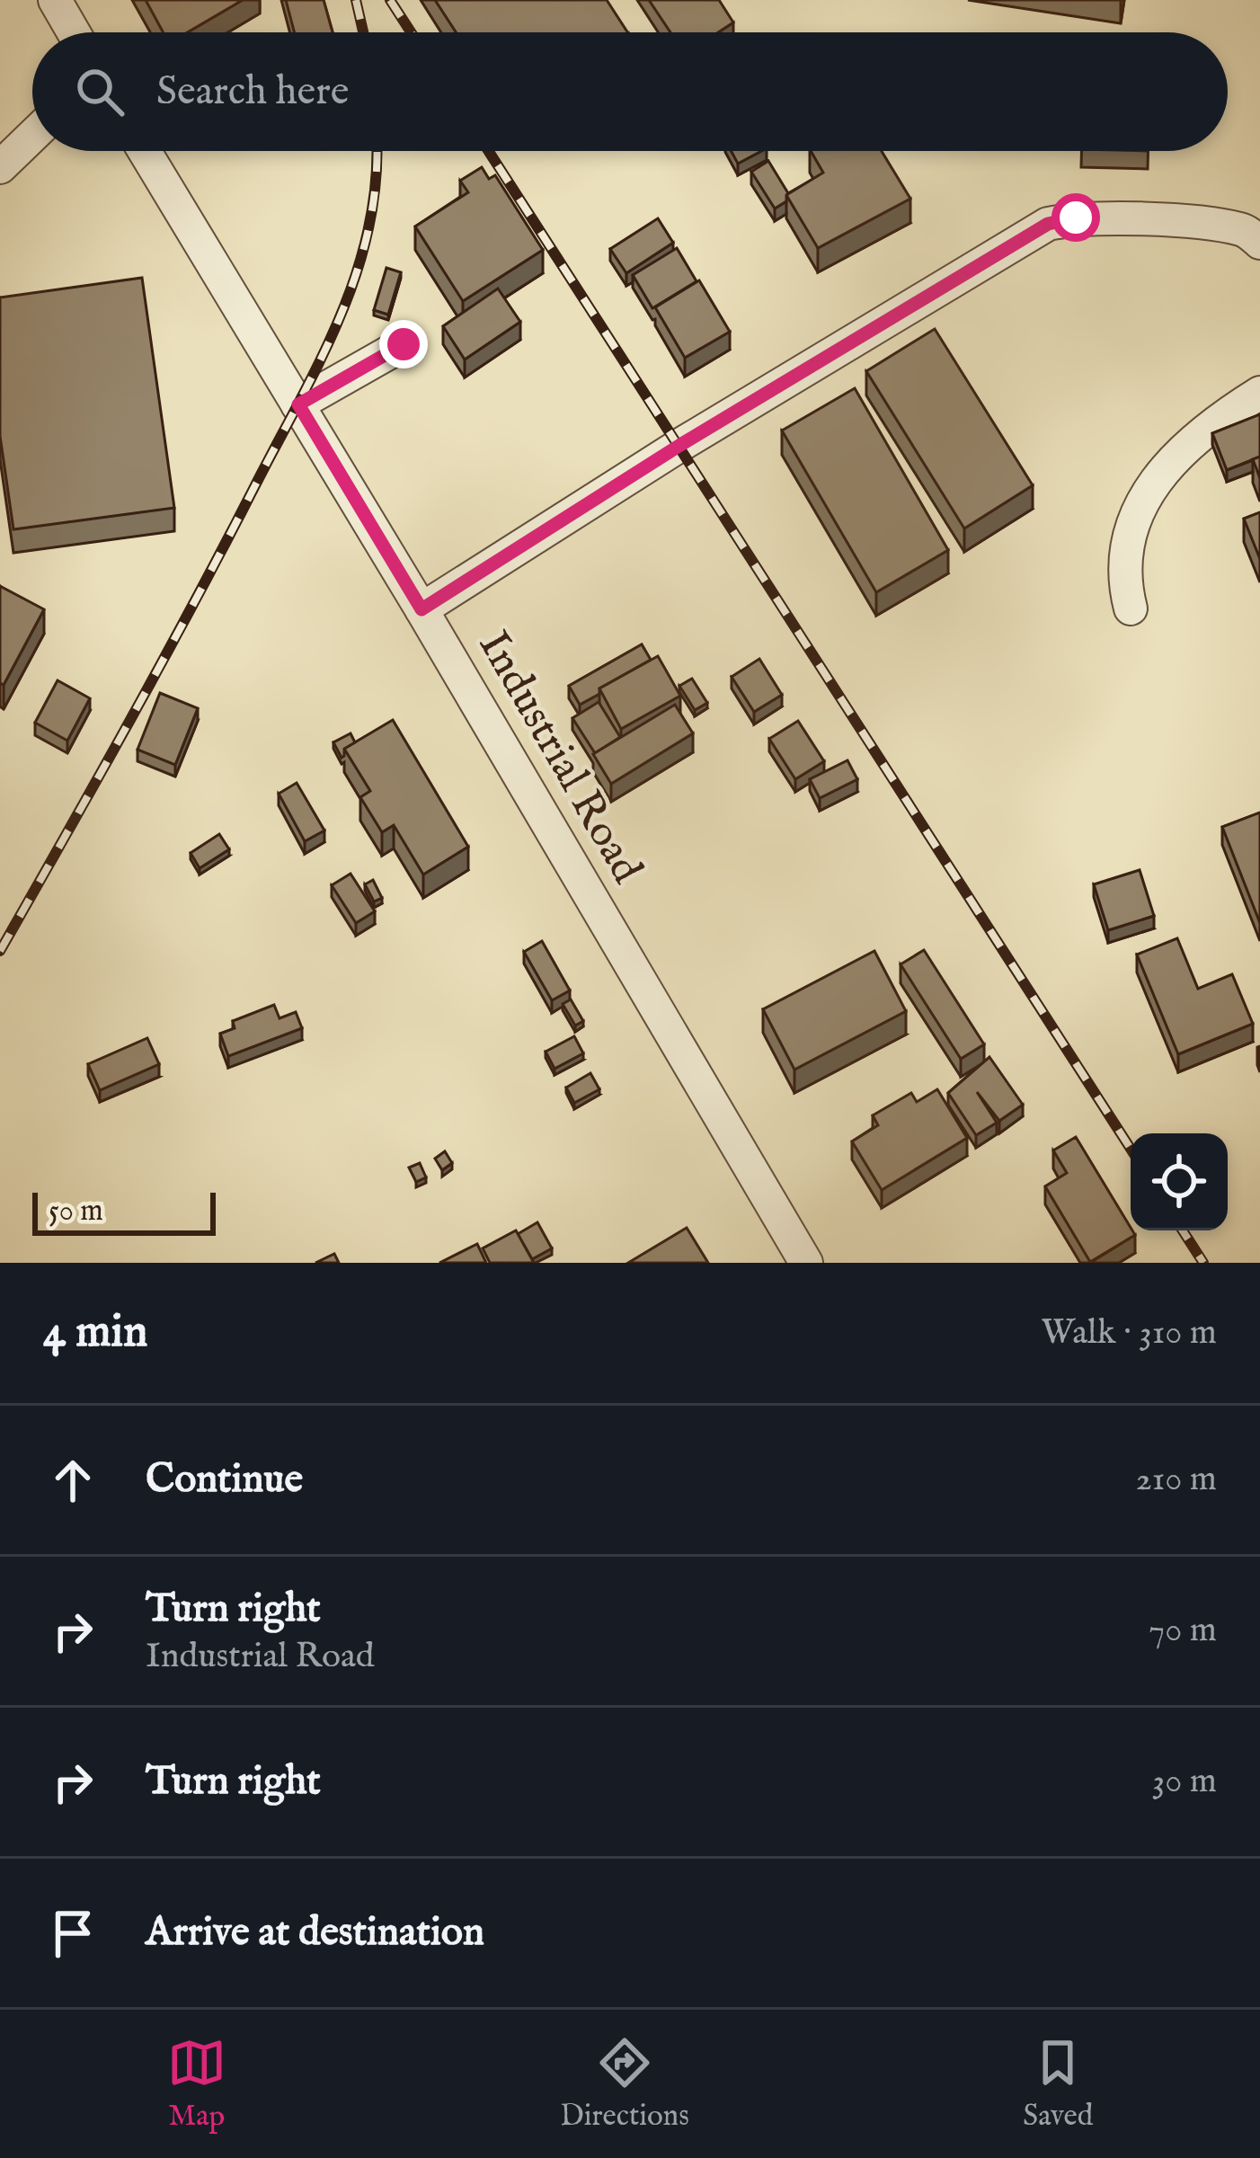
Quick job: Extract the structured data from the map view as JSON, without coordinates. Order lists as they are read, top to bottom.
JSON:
{
  "streets": {
    "street": ["Industrial Road"]
  },
  "scale_bar": "50 m",
  "page": {
    "search": "Search here",
    "scale": "50 m",
    "heading": ["4 min", "Walk · 310 m"],
    "list": [
      ["Continue", "210 m"],
      ["Turn right", "Industrial Road", "70 m"],
      ["Turn right", "30 m"],
      "Arrive at destination"
    ],
    "nav": ["Map", "Directions", "Saved"]
  }
}
